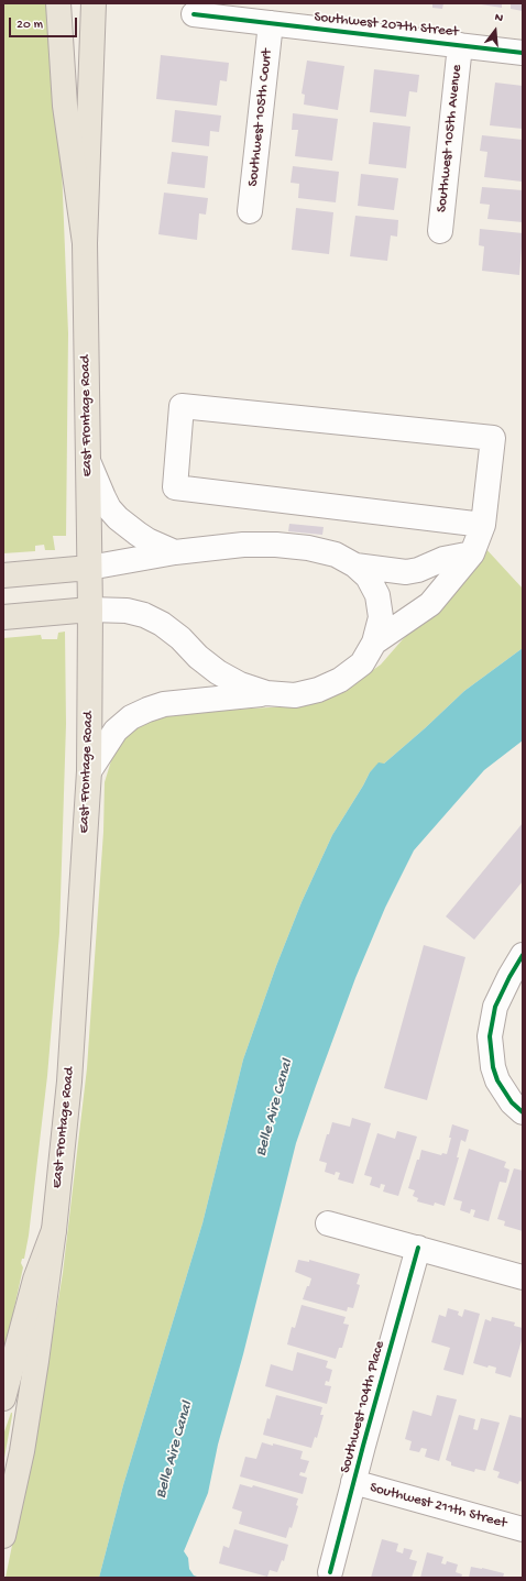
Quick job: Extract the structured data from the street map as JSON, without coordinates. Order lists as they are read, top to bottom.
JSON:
{
  "streets": {
    "main road": ["East Frontage Road"],
    "street": [
      "Southwest 207th Street",
      "Southwest 105th Court",
      "Southwest 105th Avenue",
      "Southwest 104th Place",
      "Southwest 211th Street"
    ]
  },
  "crossings": [
    ["Southwest 207th Street", "Southwest 105th Court"],
    ["Southwest 207th Street", "Southwest 105th Avenue"],
    ["Southwest 104th Place", "Southwest 211th Street"]
  ],
  "water": ["Belle Aire Canal"],
  "scale_bar": "20 m",
  "north": "top"
}
